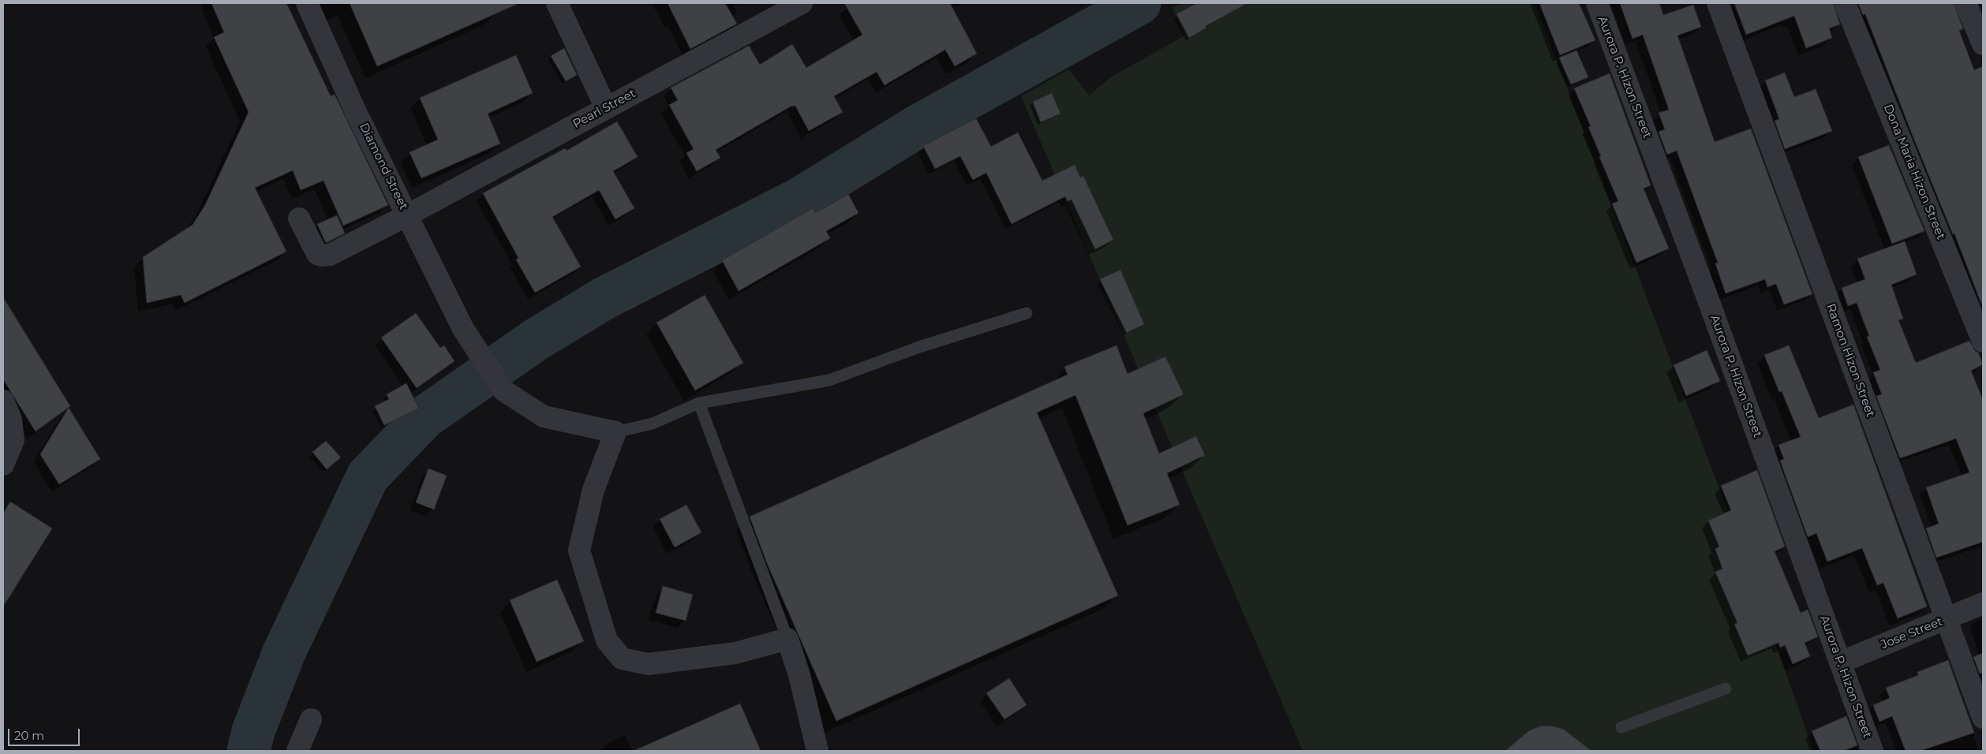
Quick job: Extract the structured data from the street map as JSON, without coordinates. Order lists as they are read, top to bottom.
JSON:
{
  "streets": {
    "street": [
      "Aurora P. Hizon Street",
      "Pearl Street",
      "Diamond Street",
      "Dona Maria Hizon Street",
      "Ramon Hizon Street",
      "Jose Street"
    ]
  },
  "crossings": [
    ["Aurora P. Hizon Street", "Jose Street"],
    ["Pearl Street", "Diamond Street"],
    ["Ramon Hizon Street", "Jose Street"]
  ],
  "scale_bar": "20 m"
}
